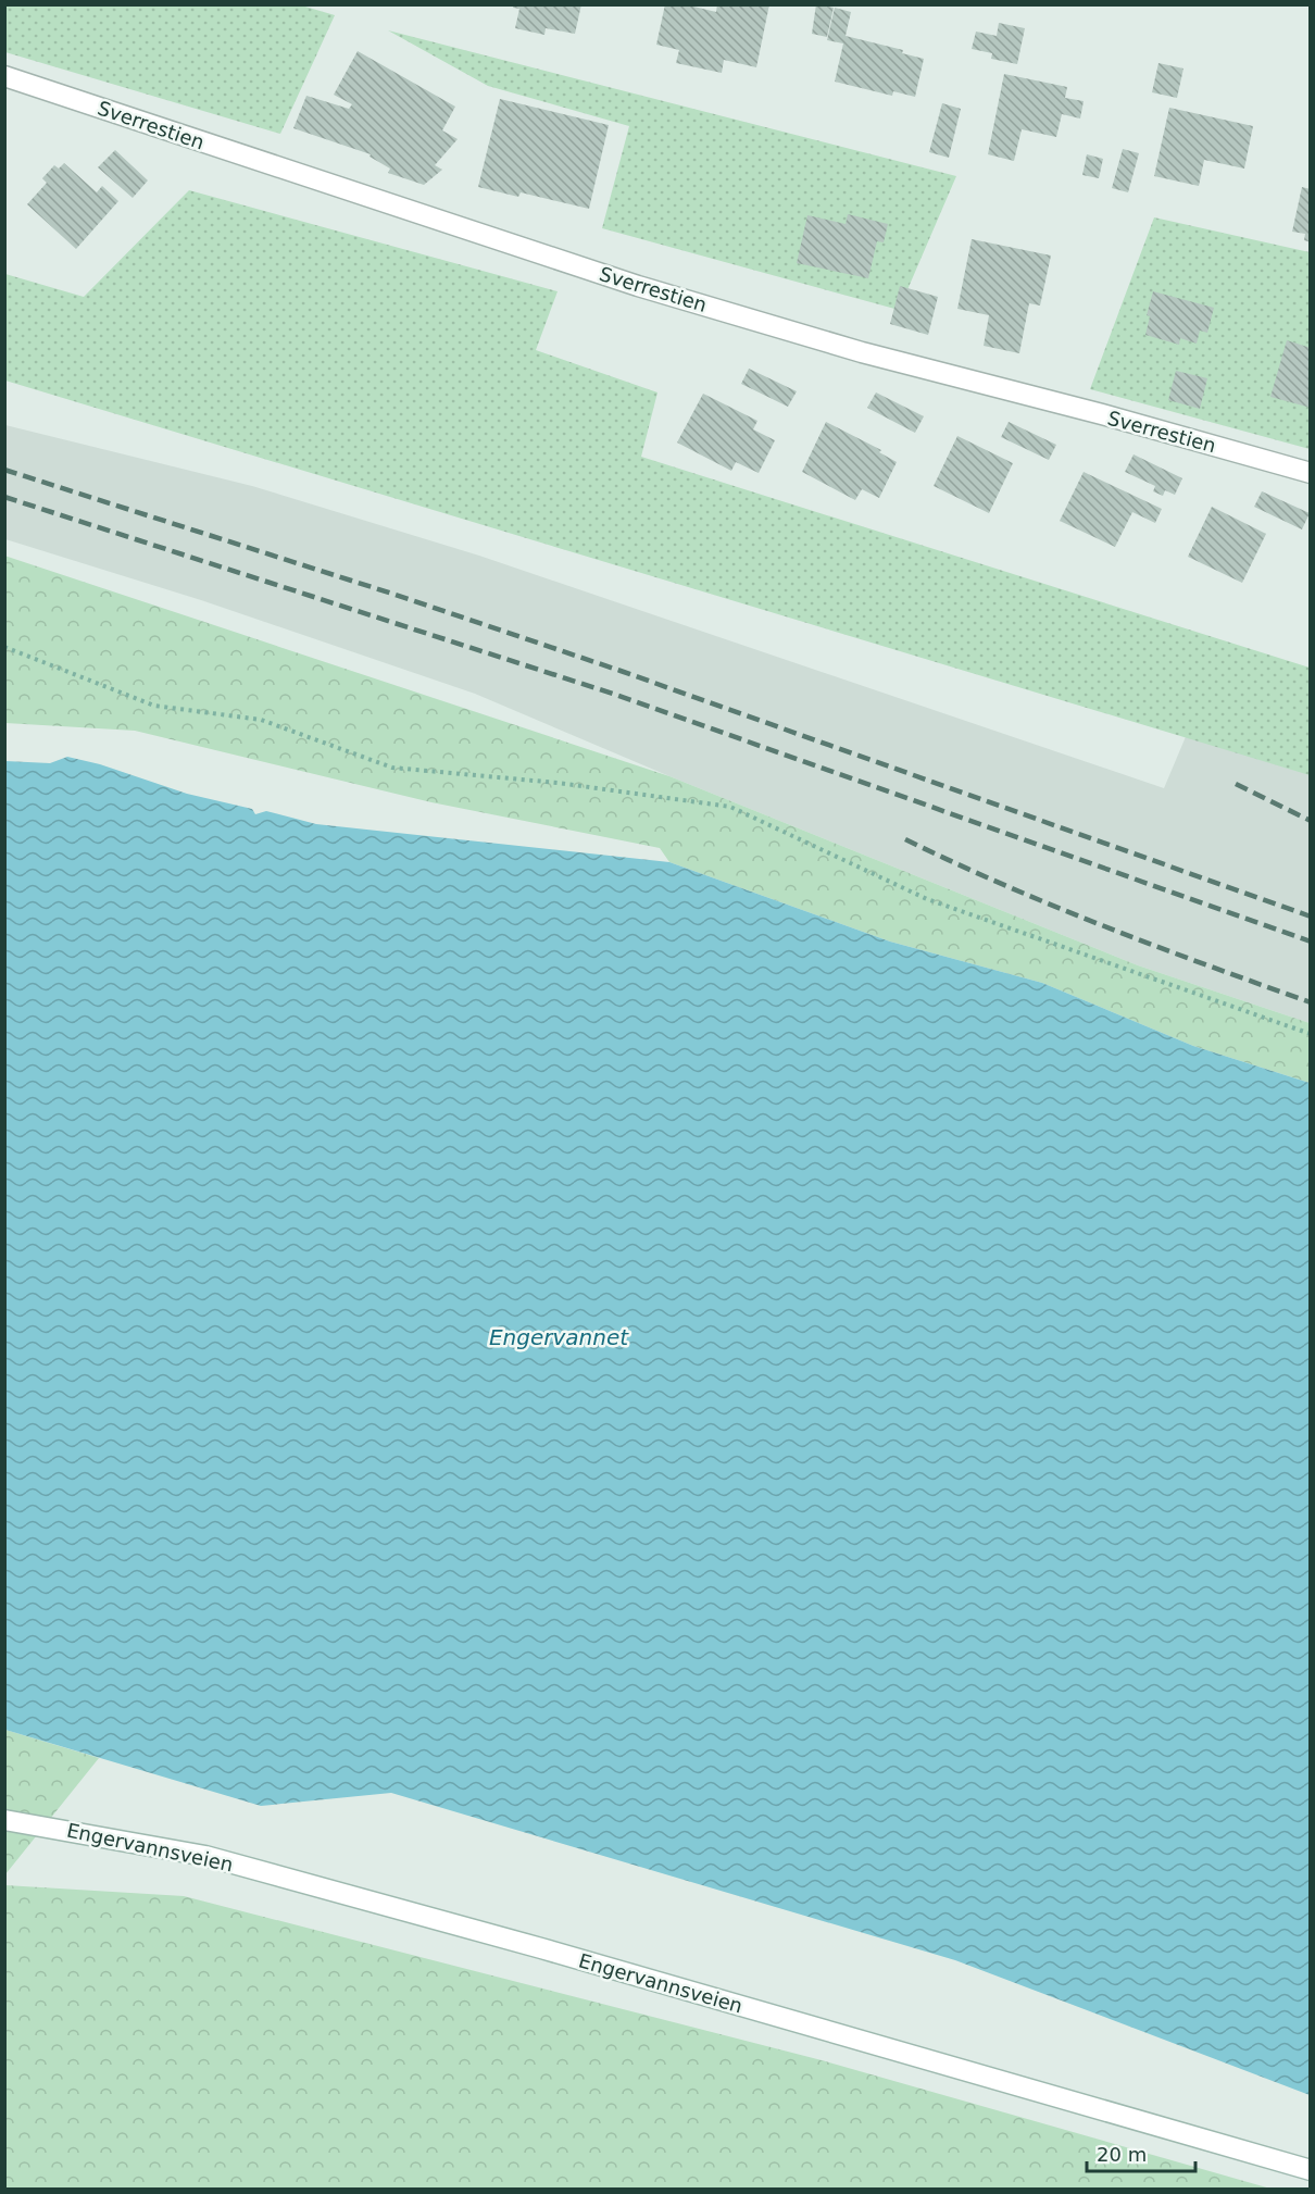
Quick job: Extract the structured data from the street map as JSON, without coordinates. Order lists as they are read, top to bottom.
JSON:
{
  "streets": {
    "street": ["Sverrestien", "Engervannsveien"]
  },
  "water": ["Engervannet"],
  "scale_bar": "20 m"
}
